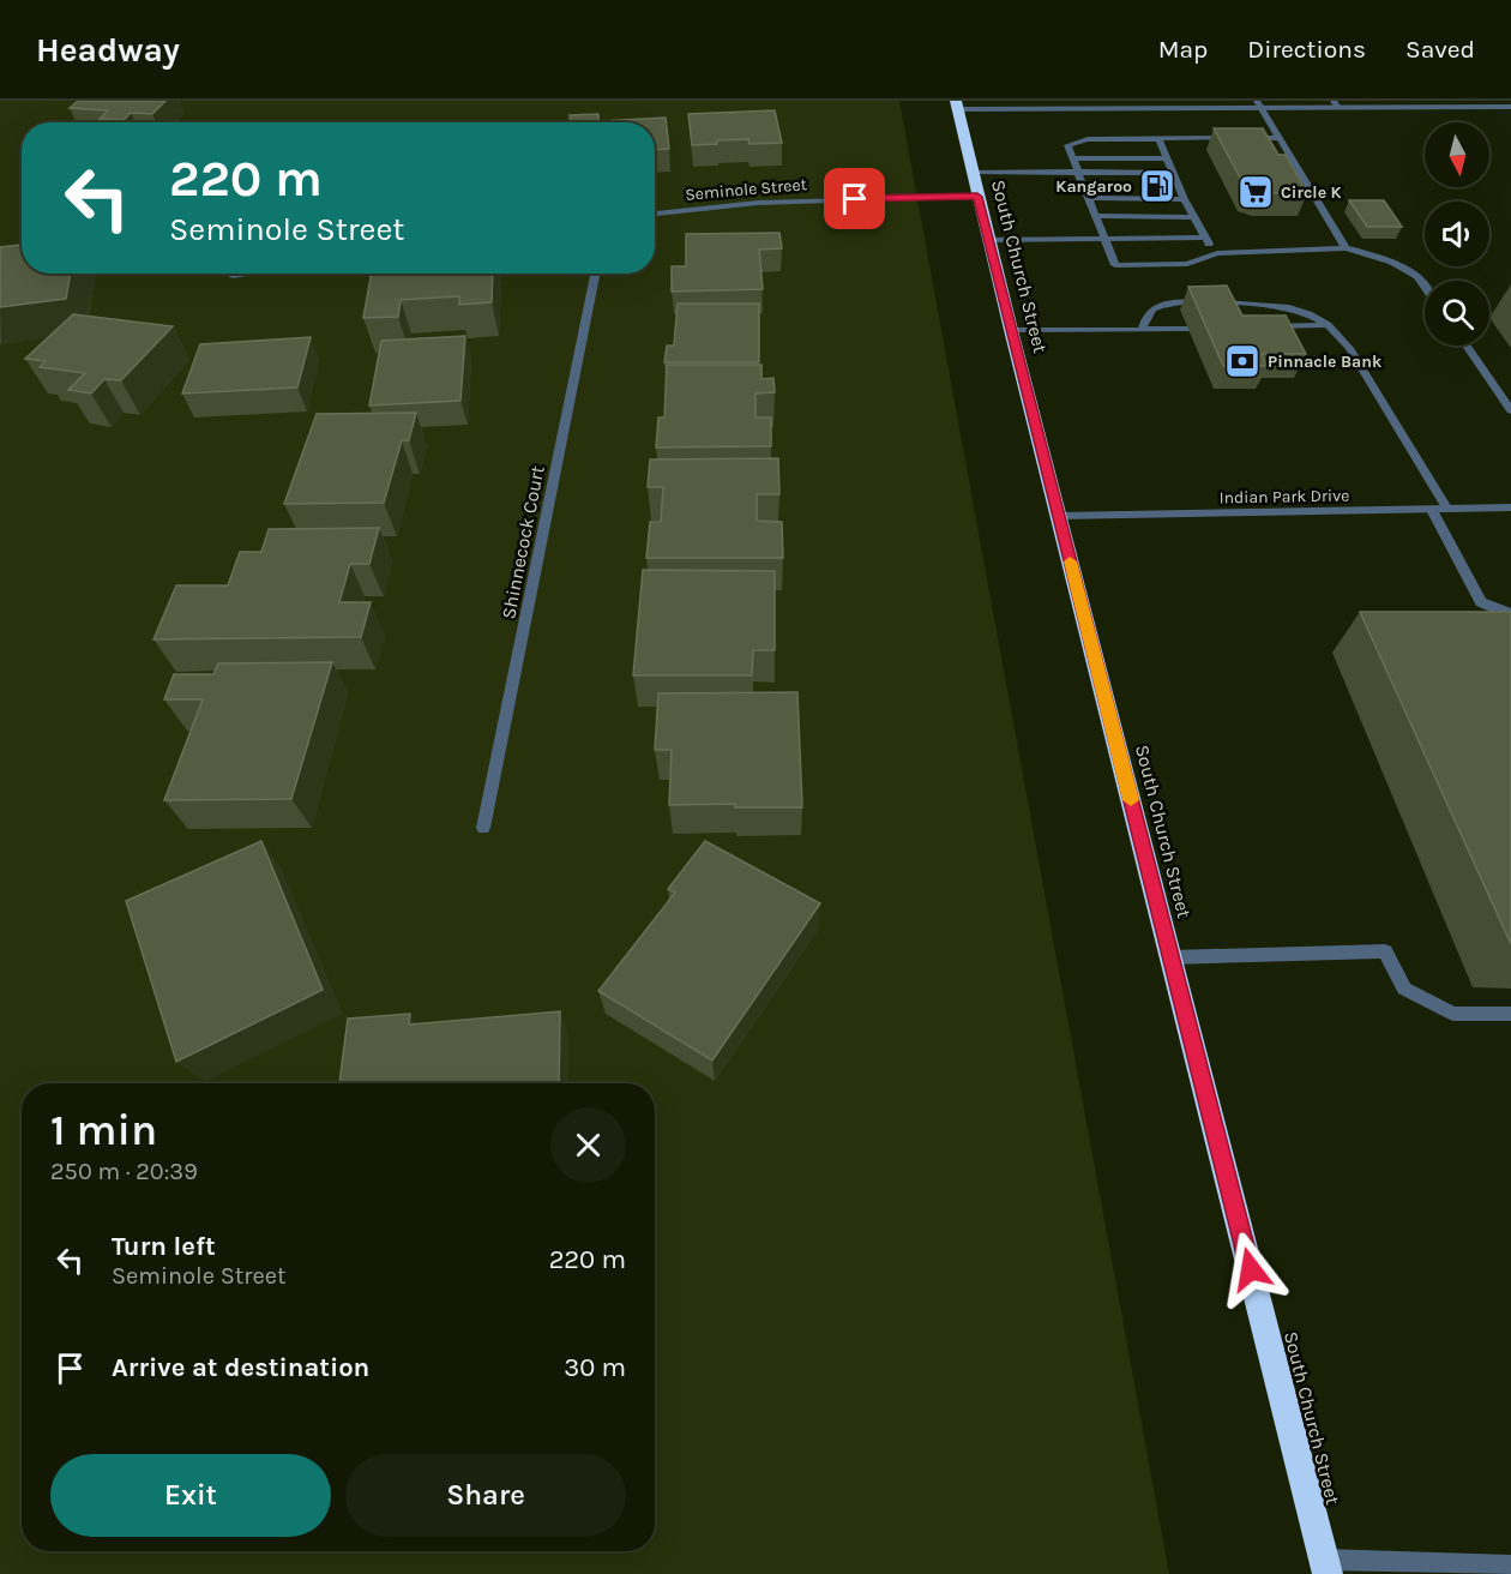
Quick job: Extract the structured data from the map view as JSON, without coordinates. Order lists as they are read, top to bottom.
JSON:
{
  "streets": {
    "highway": ["South Church Street"],
    "street": ["Seminole Street", "Indian Park Drive", "Shinnecock Court"]
  },
  "crossings": [
    ["Seminole Street", "South Church Street"],
    ["South Church Street", "Indian Park Drive"]
  ],
  "places": {
    "fuel station": ["Kangaroo"],
    "supermarket": ["Circle K"],
    "bank": ["Pinnacle Bank"]
  },
  "north": "bottom",
  "page": {
    "header": "Headway",
    "nav": ["Map", "Directions", "Saved"],
    "turn": ["220 m", "Seminole Street"],
    "heading": ["1 min", "250 m · 20:39"],
    "list": [
      {
        "name": "Turn left",
        "note": "Seminole Street",
        "value": "220 m"
      },
      {
        "name": "Arrive at destination",
        "value": "30 m"
      }
    ],
    "buttons": ["Exit", "Share"]
  }
}
